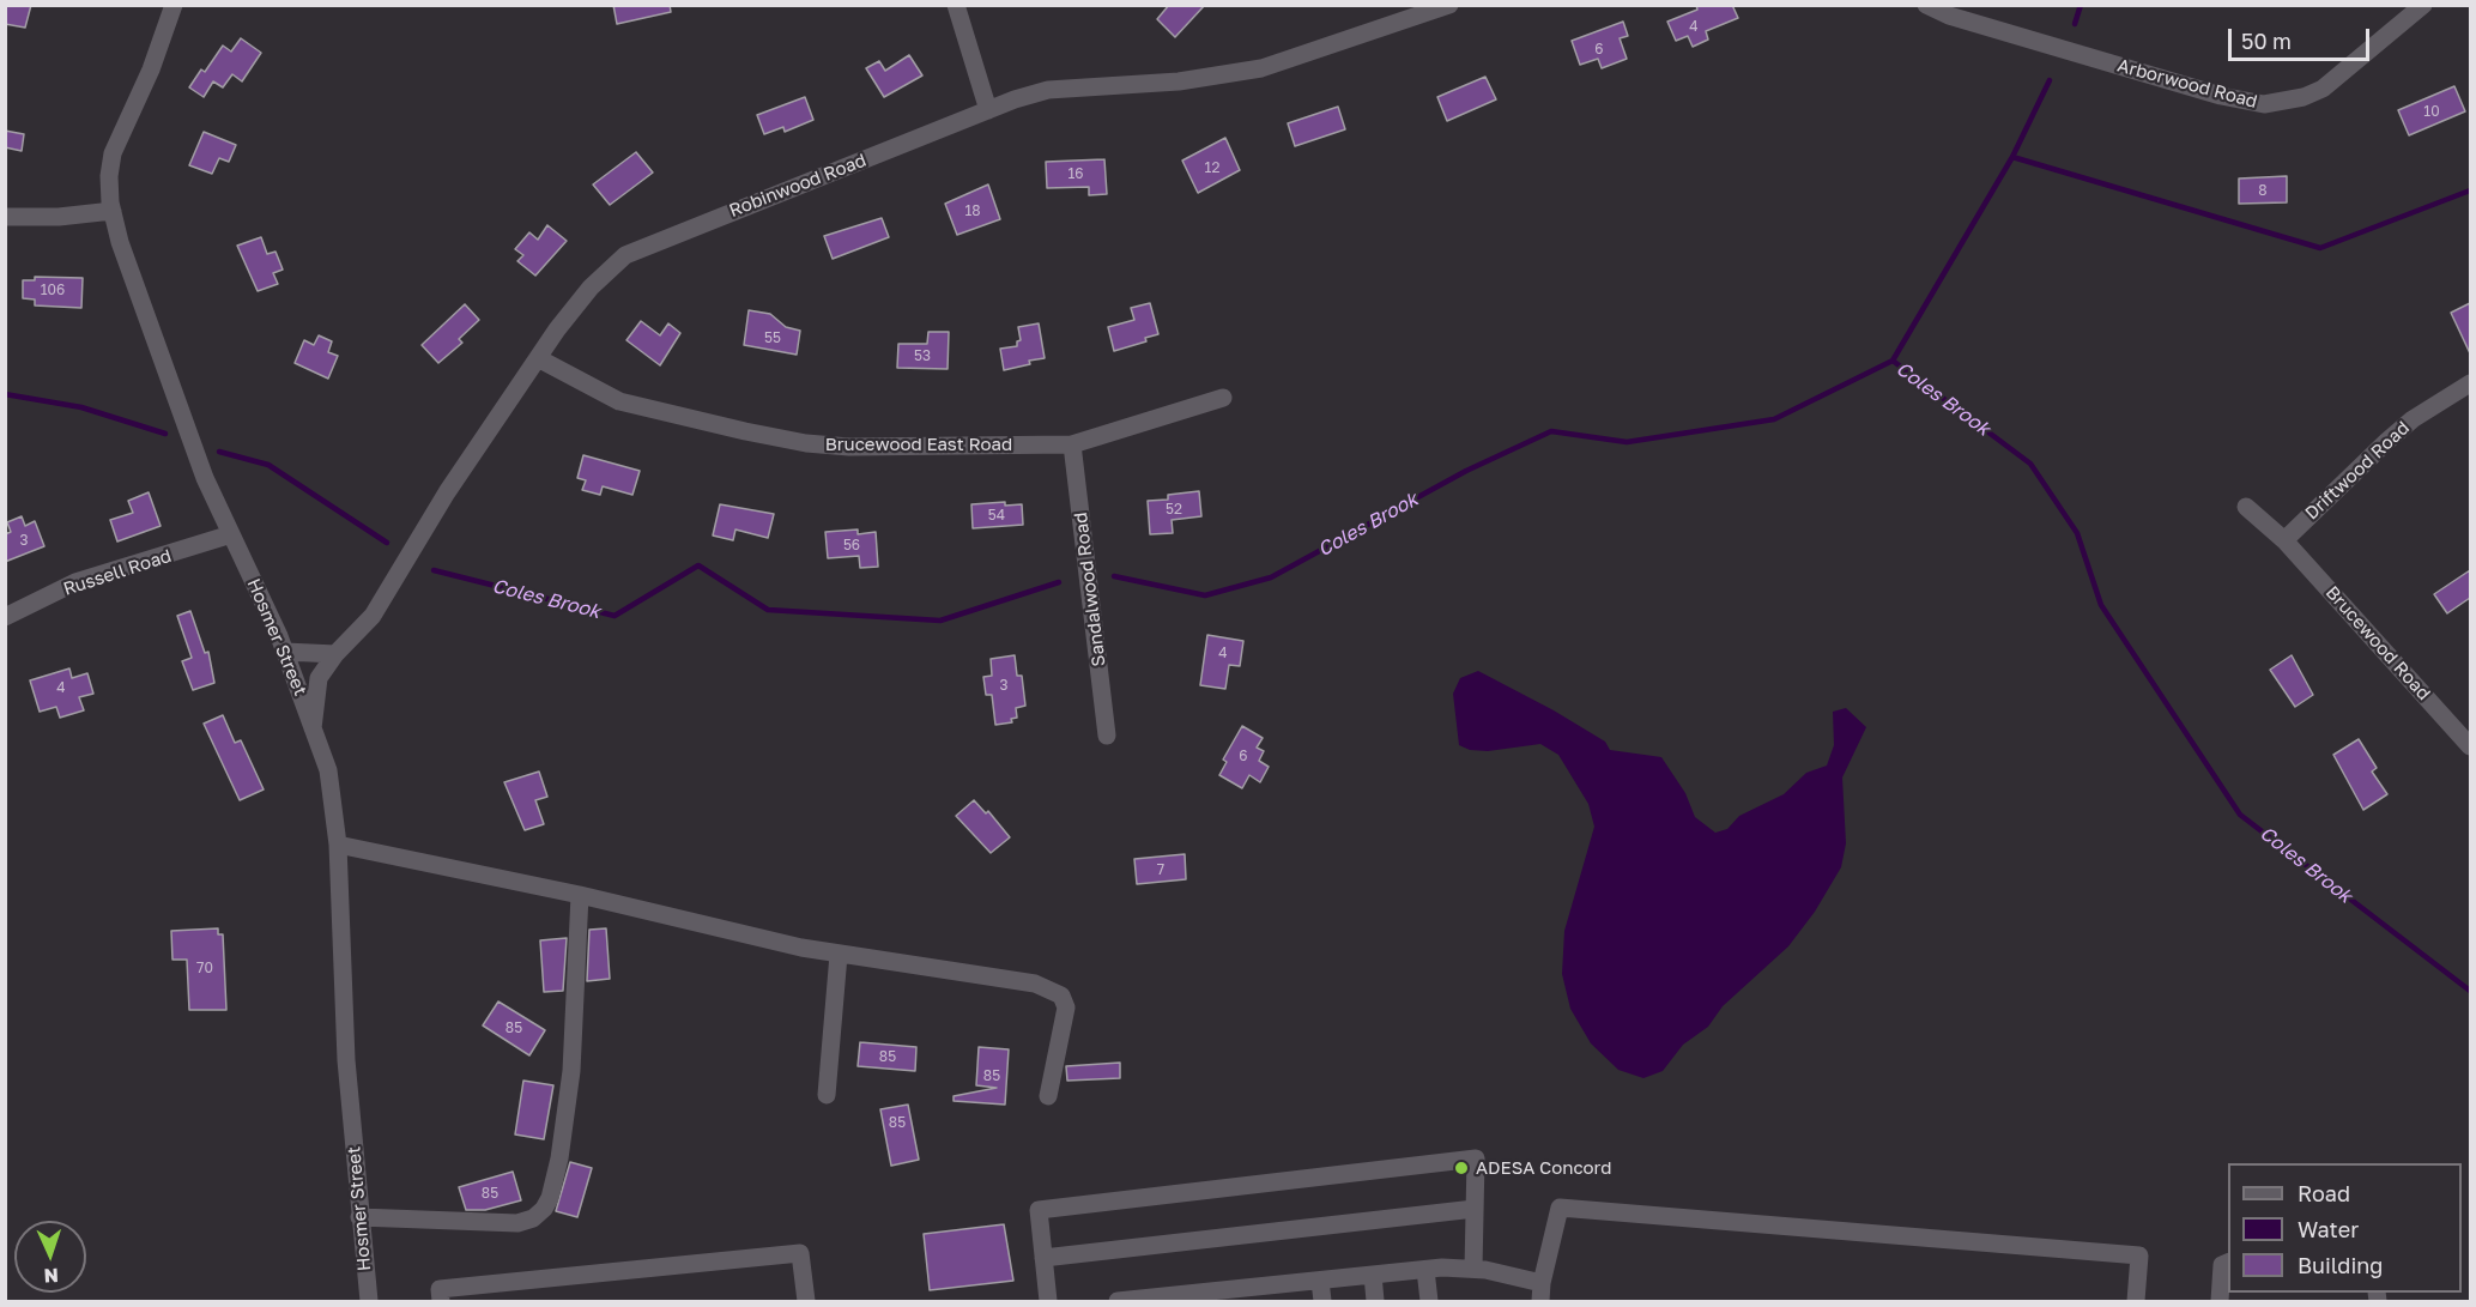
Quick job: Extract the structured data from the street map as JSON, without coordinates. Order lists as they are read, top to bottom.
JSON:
{
  "streets": {
    "street": [
      "Arborwood Road",
      "Robinwood Road",
      "Brucewood East Road",
      "Driftwood Road",
      "Russell Road",
      "Sandalwood Road",
      "Hosmer Street",
      "Brucewood Road"
    ]
  },
  "crossings": [
    ["Robinwood Road", "Brucewood East Road"],
    ["Robinwood Road", "Hosmer Street"],
    ["Brucewood East Road", "Sandalwood Road"],
    ["Driftwood Road", "Brucewood Road"],
    ["Russell Road", "Hosmer Street"]
  ],
  "water": ["Coles Brook"],
  "places": ["ADESA Concord"],
  "house_numbers": [
    "4",
    "6",
    "10",
    "12",
    "16",
    "8",
    "18",
    "106",
    "55",
    "53",
    "52",
    "54",
    "3",
    "56",
    "4",
    "3",
    "4",
    "6",
    "7",
    "70",
    "85",
    "85",
    "85",
    "85",
    "85"
  ],
  "legend": ["Road", "Water", "Building"],
  "scale_bar": "50 m",
  "north": "bottom"
}
